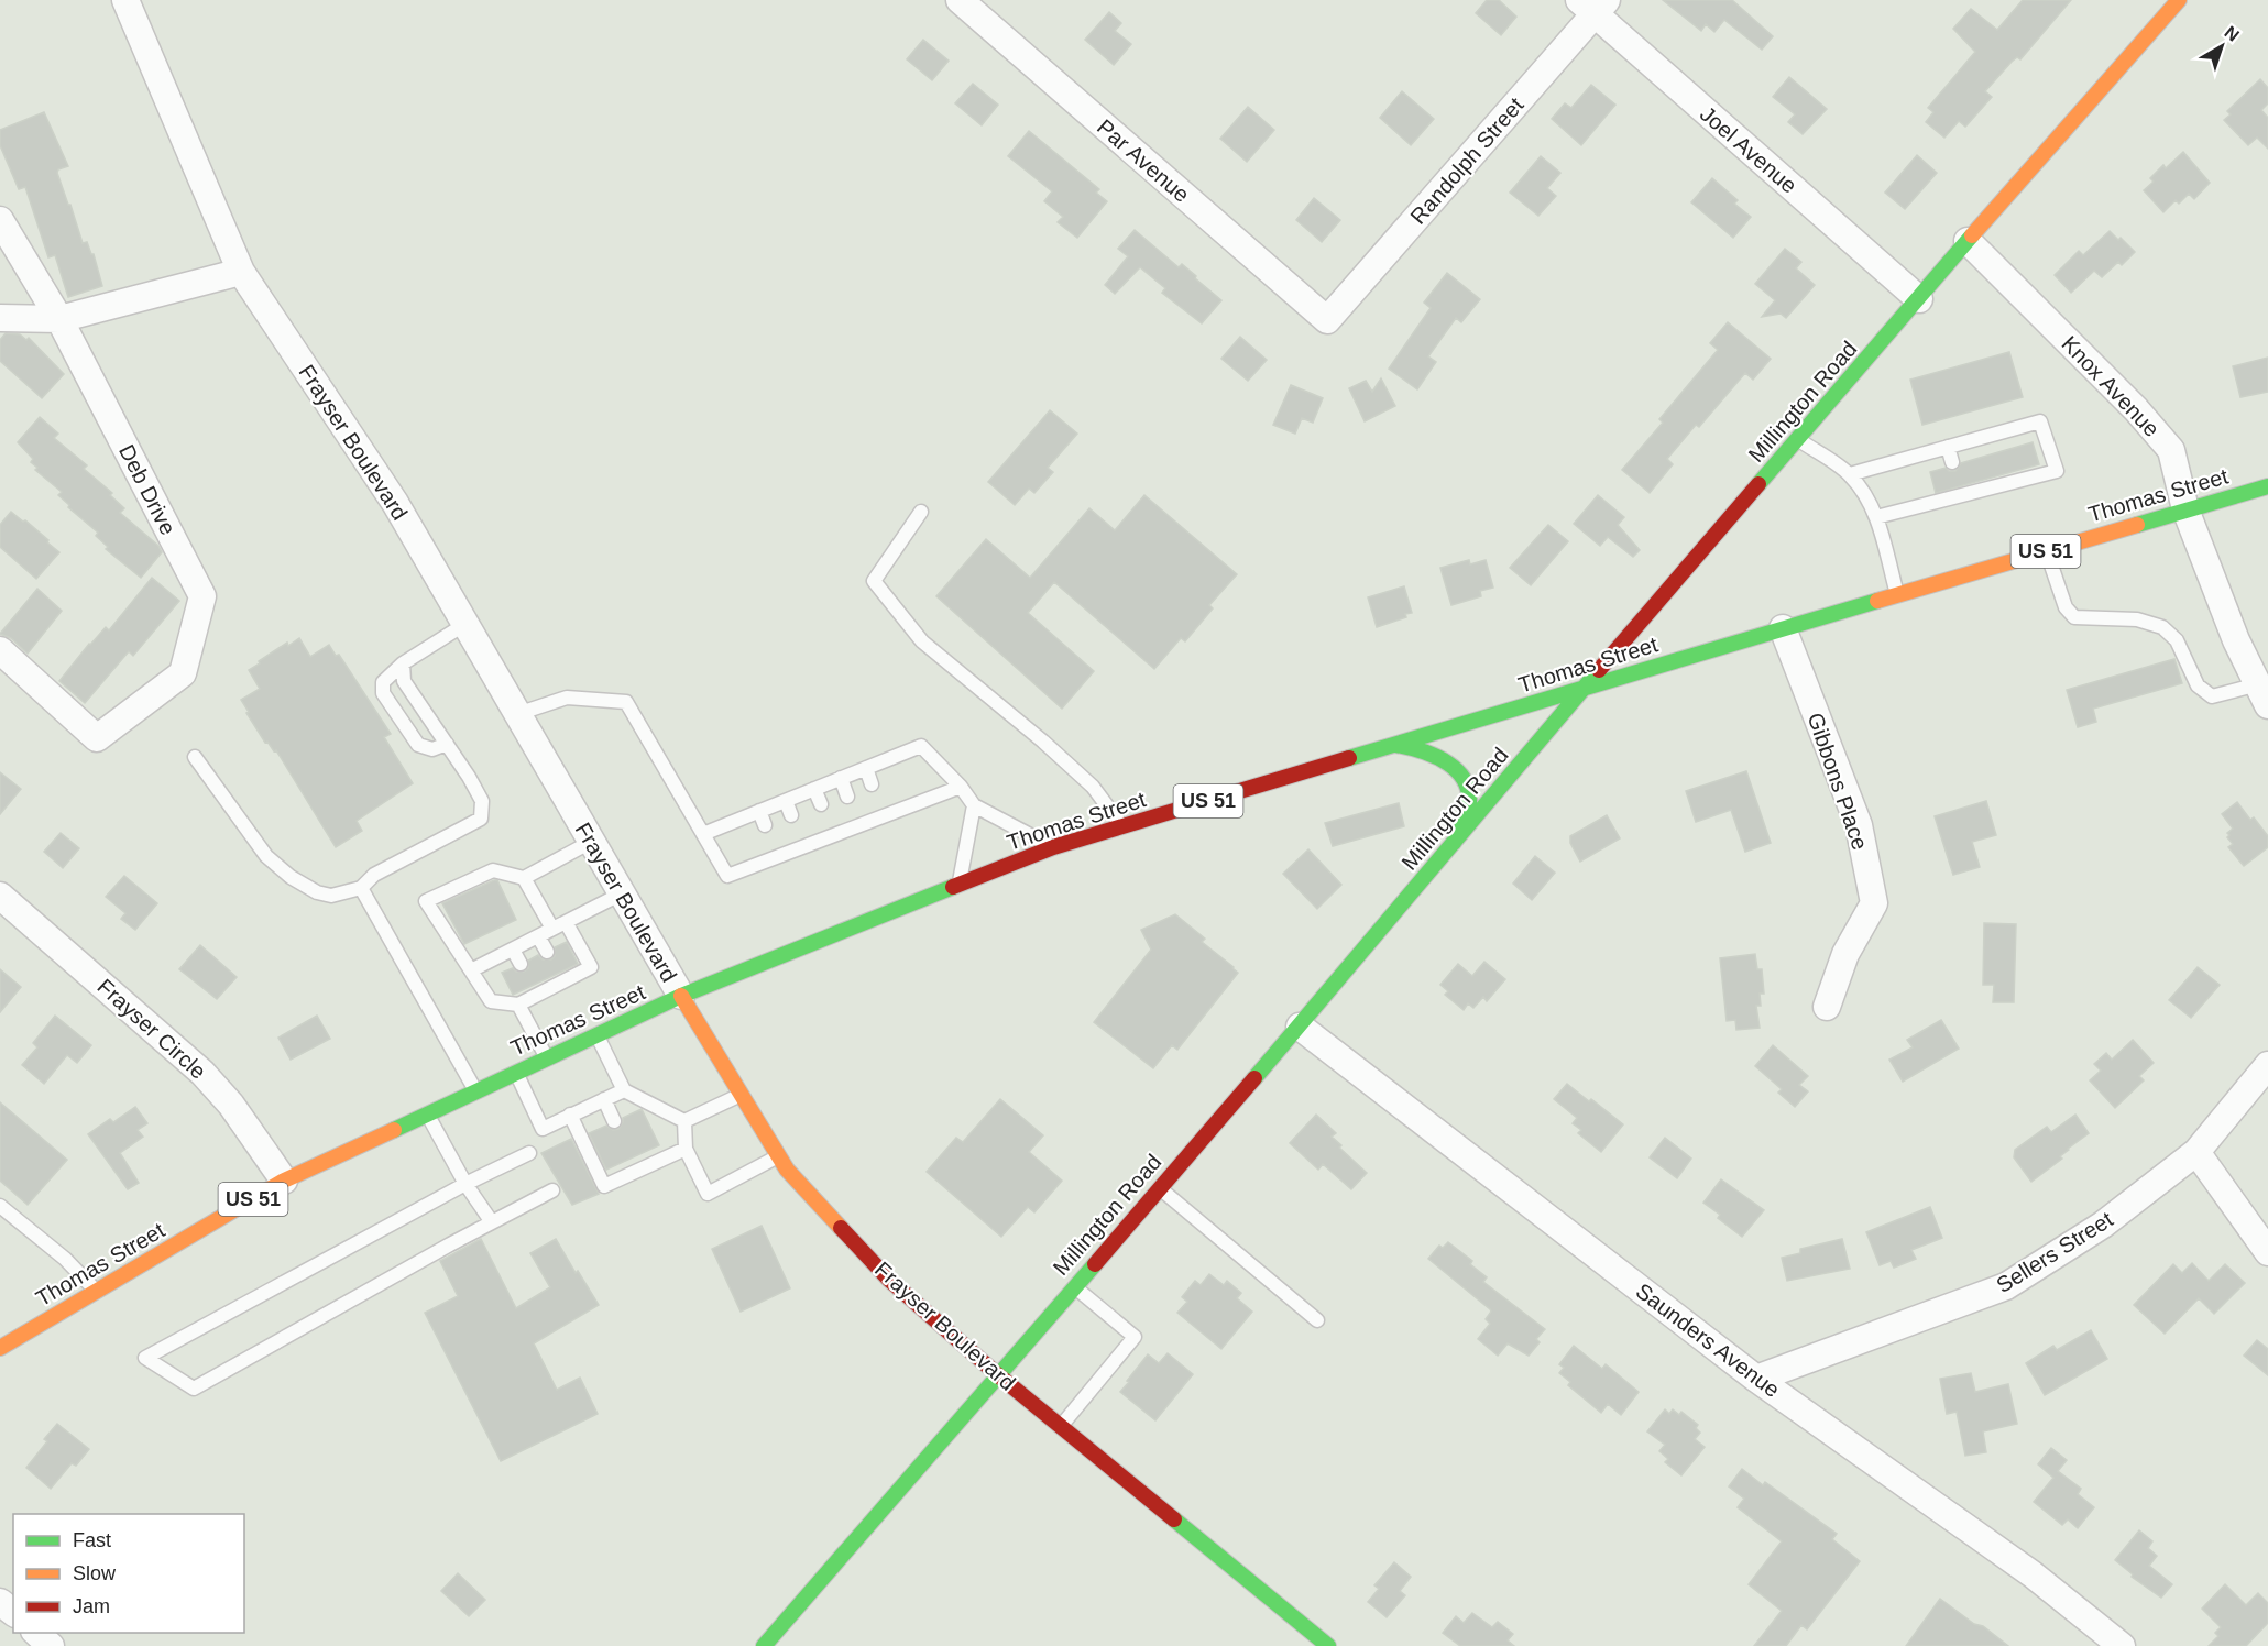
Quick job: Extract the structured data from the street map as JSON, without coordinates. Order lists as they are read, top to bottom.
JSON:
{
  "streets": {
    "main road": [
      "Millington Road",
      "Frayser Boulevard",
      "Thomas Street",
      "US 51"
    ],
    "street": [
      "Joel Avenue",
      "Par Avenue",
      "Randolph Street",
      "Knox Avenue",
      "Deb Drive",
      "Gibbons Place",
      "Frayser Circle",
      "Sellers Street",
      "Saunders Avenue"
    ]
  },
  "crossings": [
    ["Joel Avenue", "Randolph Street"],
    ["Joel Avenue", "Millington Road"],
    ["Par Avenue", "Randolph Street"],
    ["Knox Avenue", "Millington Road"],
    ["Knox Avenue", "Thomas Street"],
    ["Millington Road", "Frayser Boulevard"],
    ["Millington Road", "Thomas Street"],
    ["Millington Road", "Saunders Avenue"],
    ["Frayser Boulevard", "Thomas Street"],
    ["Thomas Street", "Gibbons Place"],
    ["Thomas Street", "Frayser Circle"],
    ["Sellers Street", "Saunders Avenue"]
  ],
  "legend": ["Fast", "Slow", "Jam"],
  "north": "top right"
}
